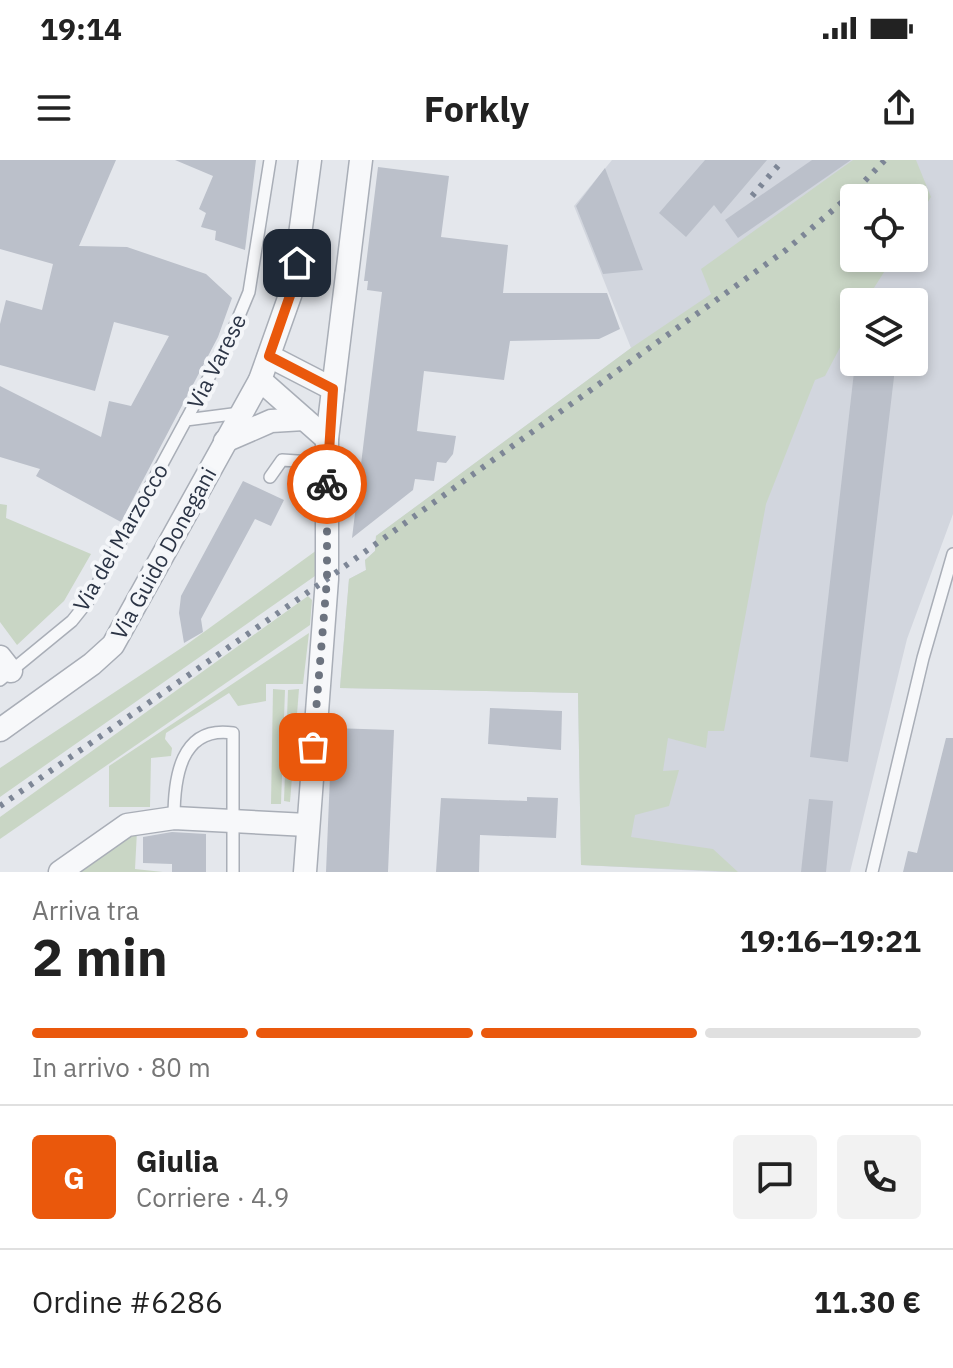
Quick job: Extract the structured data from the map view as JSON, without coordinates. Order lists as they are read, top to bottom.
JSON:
{
  "streets": {
    "street": ["Via Guido Donegani"],
    "lane": ["Via Varese", "Via del Marzocco"]
  },
  "crossings": [
    ["Via Varese", "Via del Marzocco"]
  ],
  "page": {
    "status": "19:14",
    "header": "Forkly",
    "heading": ["2 min", "Arriva tra", "19:16–19:21"],
    "panel": [
      "Giulia",
      "Corriere · 4.9",
      "Ordine #6286",
      "11.30 €"
    ],
    "bar": "In arrivo · 80 m",
    "round": "G"
  }
}
